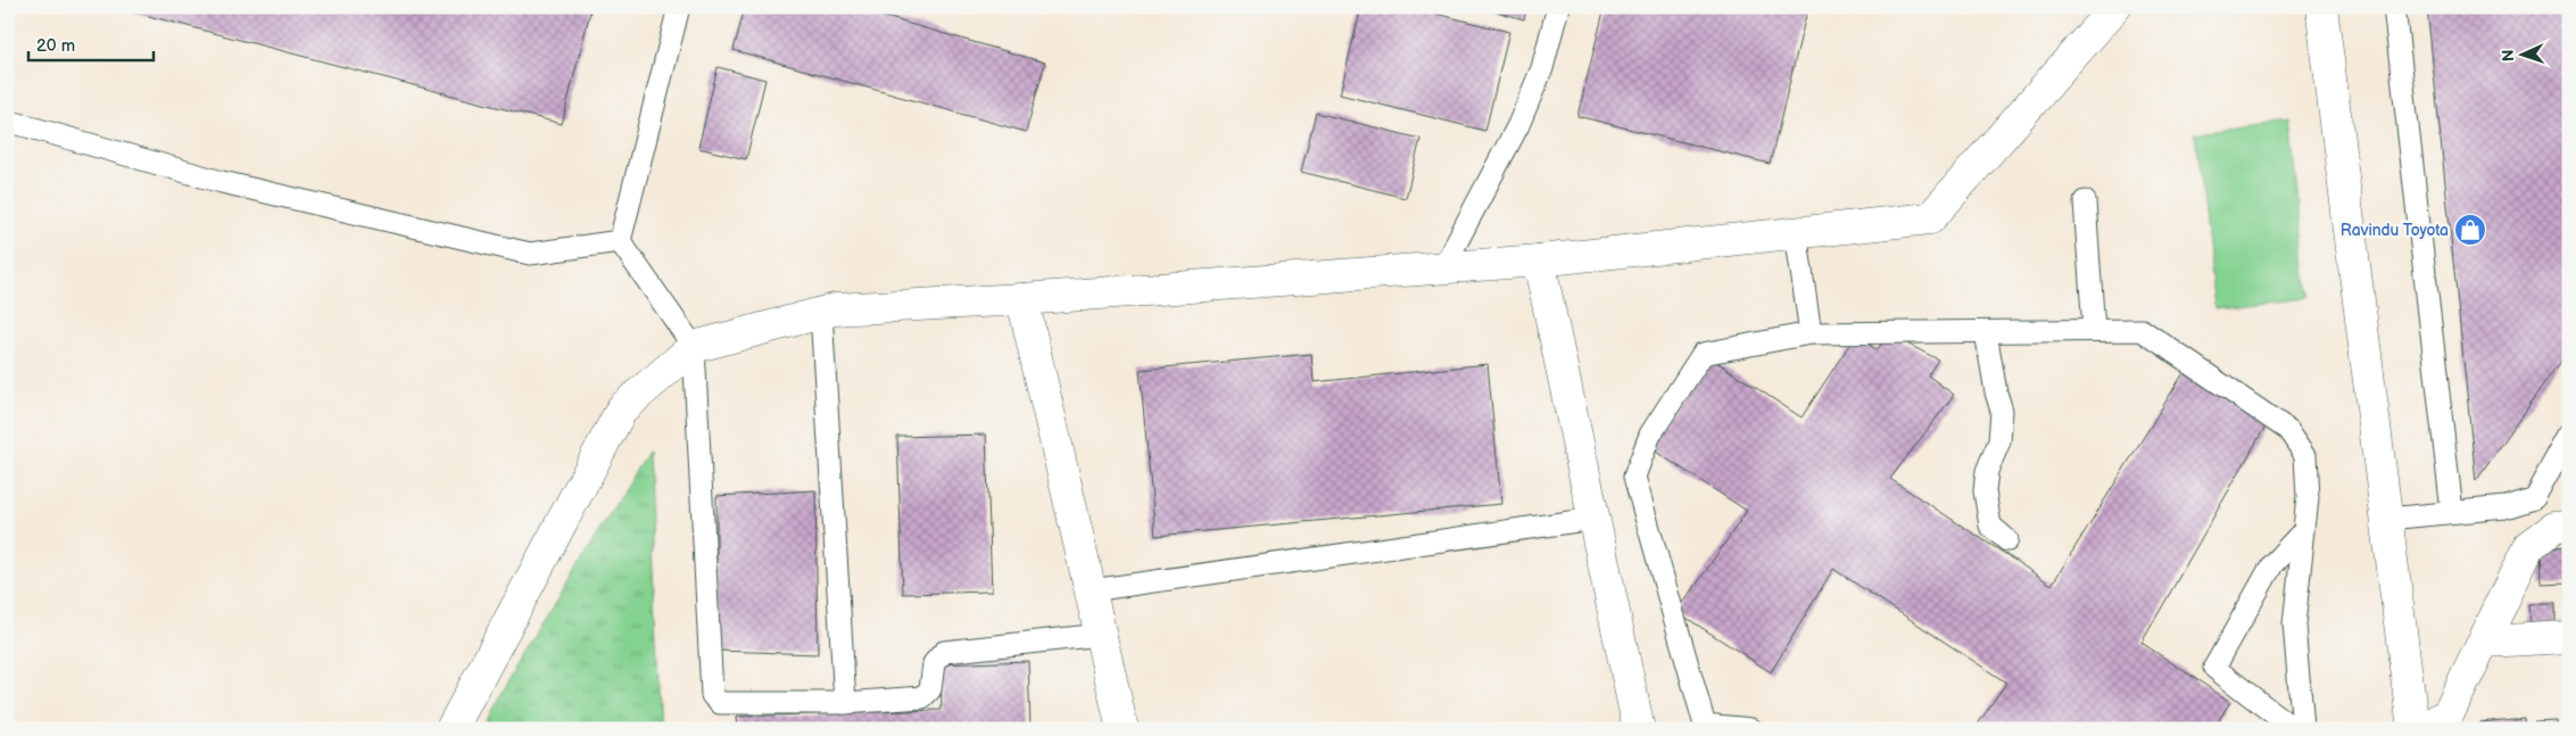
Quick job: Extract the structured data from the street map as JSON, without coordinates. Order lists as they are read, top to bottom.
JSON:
{
  "places": {
    "shop": ["Ravindu Toyota"]
  },
  "scale_bar": "20 m",
  "north": "left"
}
